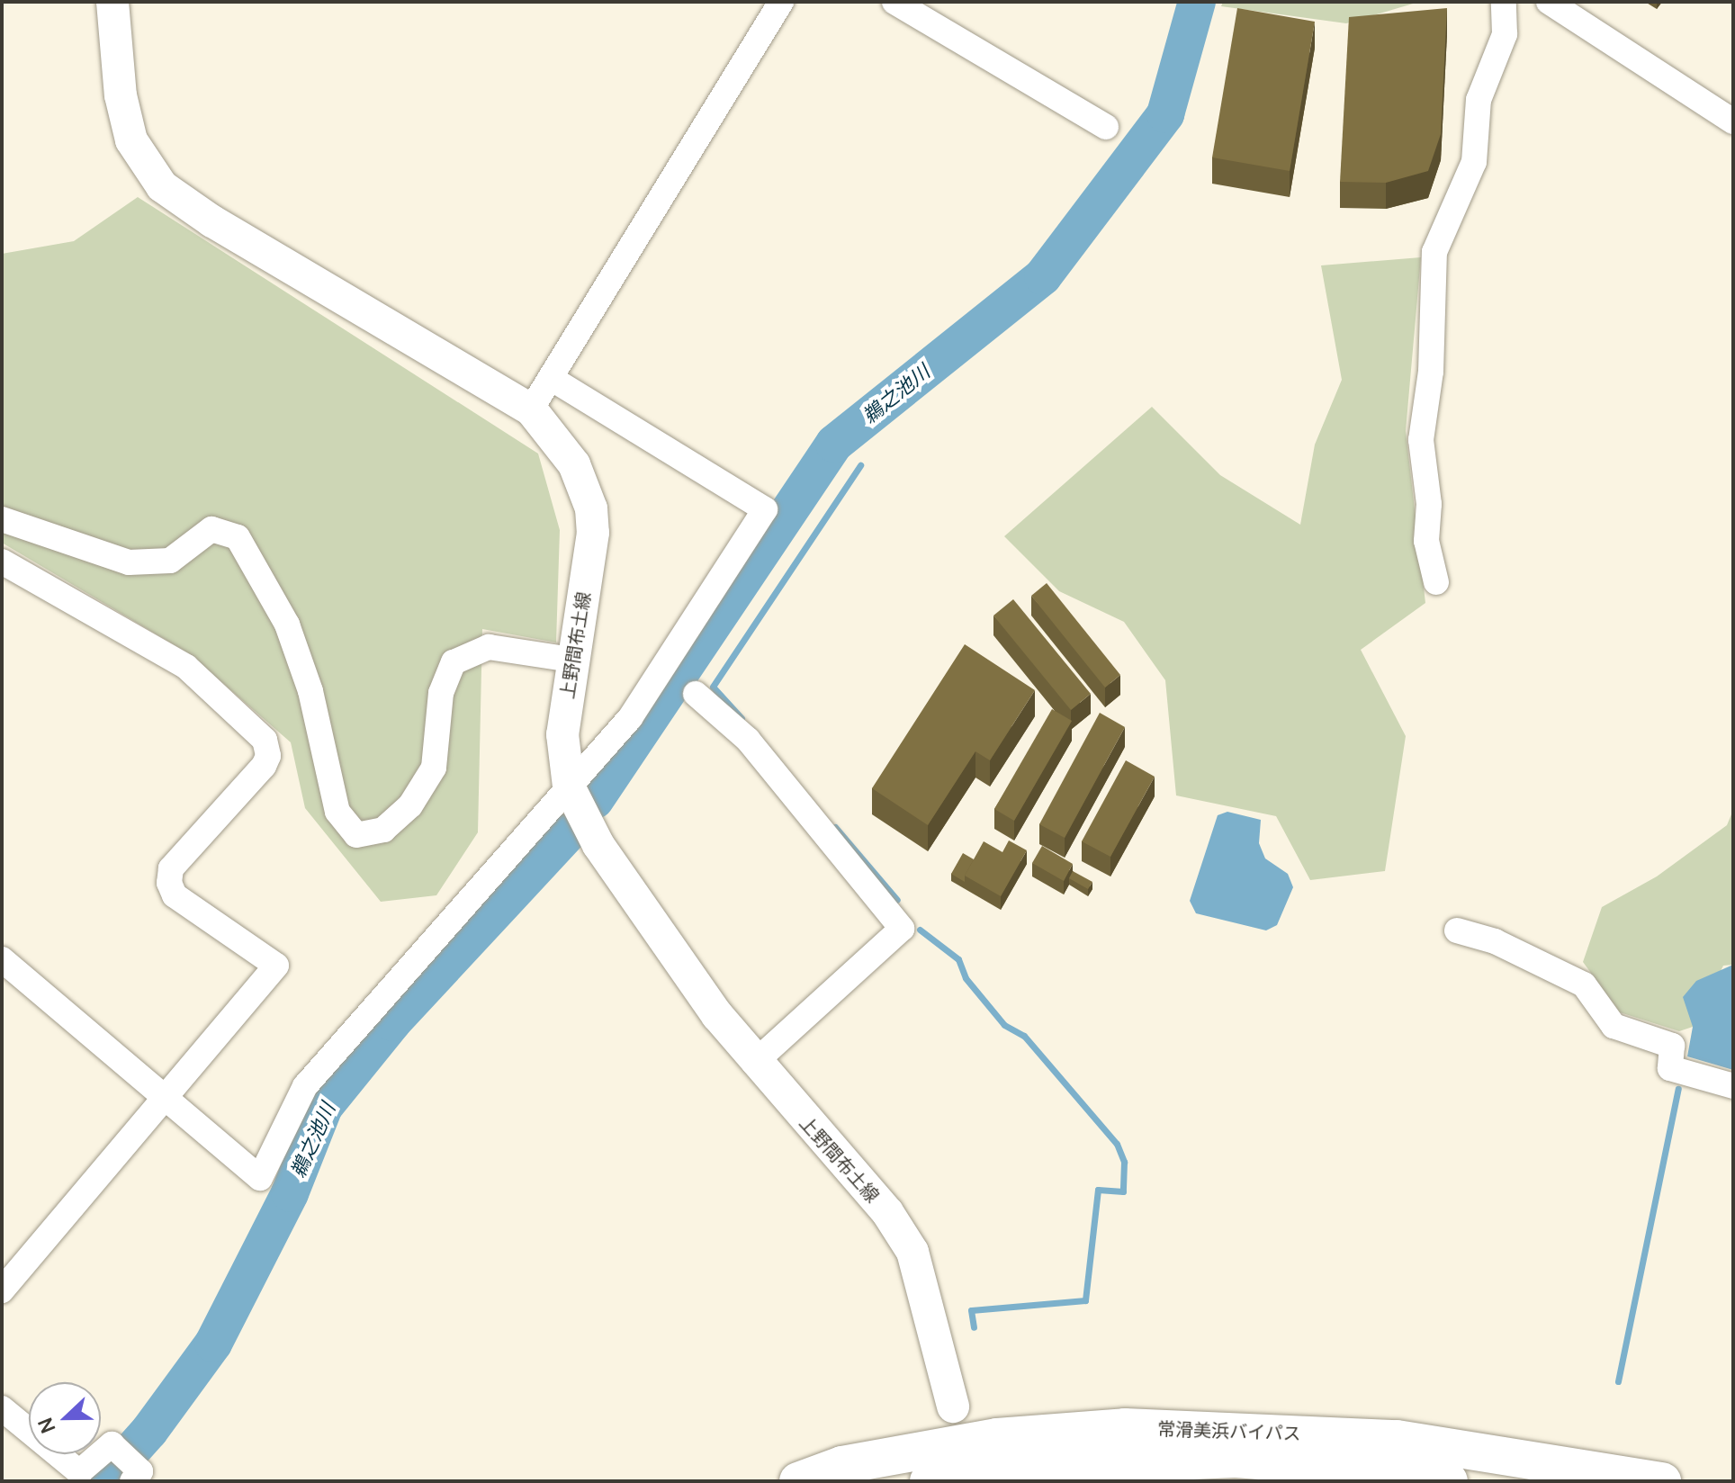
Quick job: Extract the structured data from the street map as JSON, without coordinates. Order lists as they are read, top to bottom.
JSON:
{
  "streets": {
    "highway": ["常滑美浜バイパス"],
    "main road": ["上野間布土線"]
  },
  "water": ["鵜之池川"],
  "north": "left"
}
